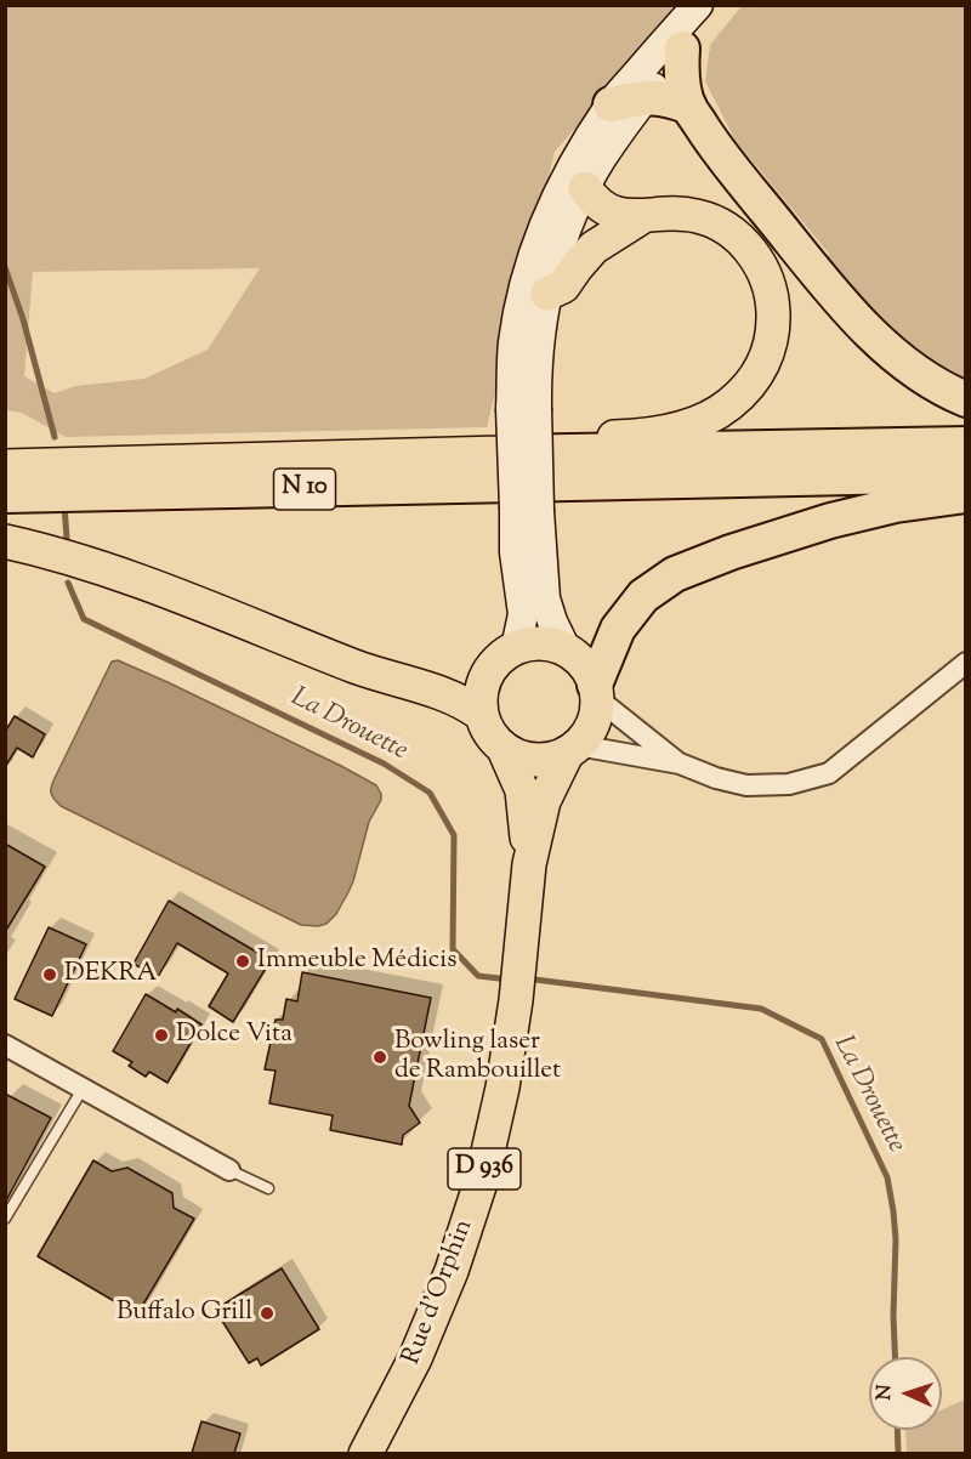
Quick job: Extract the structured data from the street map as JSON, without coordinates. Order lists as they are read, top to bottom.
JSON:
{
  "streets": {
    "highway": ["N 10"],
    "main road": ["D 936", "Rue d'Orphin"]
  },
  "water": ["La Drouette"],
  "places": [
    "Immeuble Médicis",
    "DEKRA",
    "Dolce Vita",
    "Bowling laser de Rambouillet",
    "Buffalo Grill"
  ],
  "north": "left"
}
